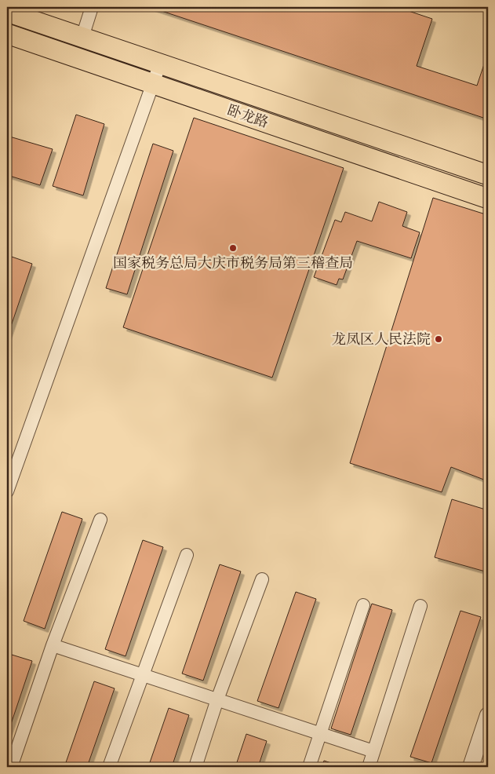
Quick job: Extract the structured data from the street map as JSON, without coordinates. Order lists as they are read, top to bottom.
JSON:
{
  "streets": {
    "main road": ["卧龙路"]
  },
  "places": ["国家税务总局大庆市税务局第三稽查局", "龙凤区人民法院"]
}
